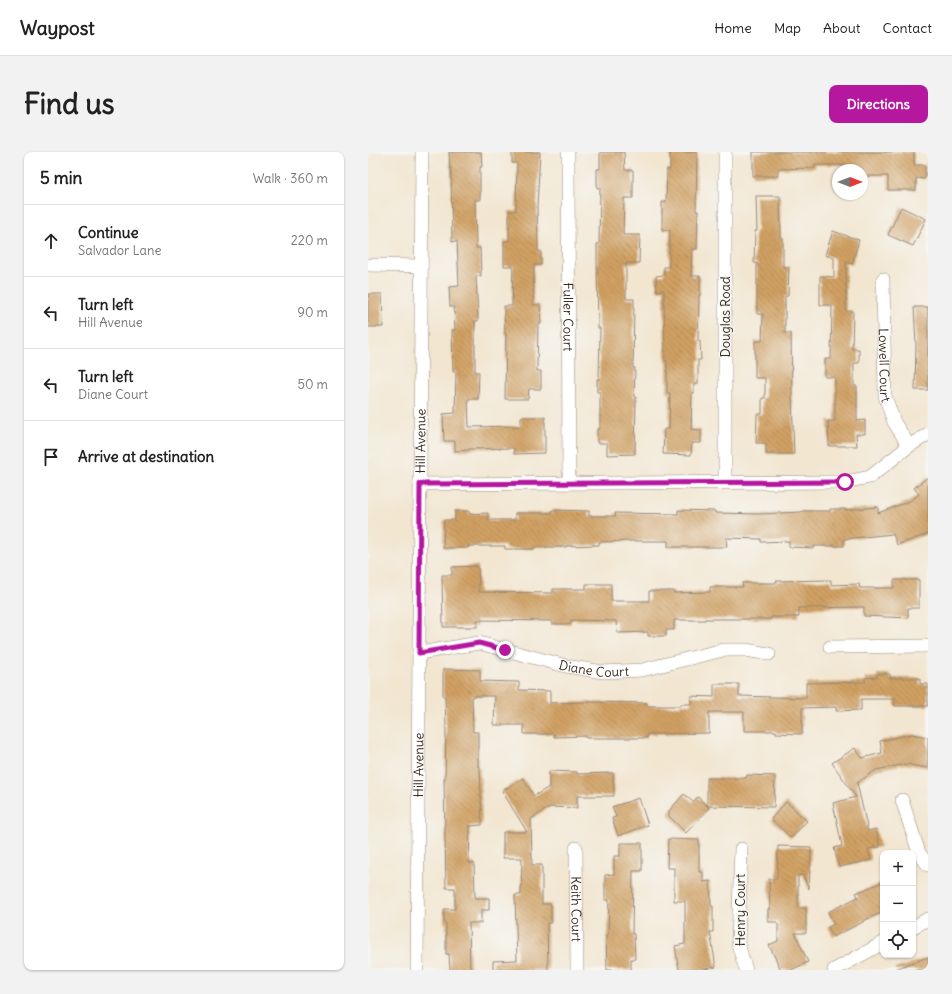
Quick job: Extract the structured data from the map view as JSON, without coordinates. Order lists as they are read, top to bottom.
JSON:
{
  "streets": {
    "street": [
      "Fuller Court",
      "Douglas Road",
      "Lowell Court",
      "Hill Avenue",
      "Diane Court",
      "Keith Court",
      "Henry Court"
    ]
  },
  "crossings": [
    ["Hill Avenue", "Diane Court"]
  ],
  "north": "right",
  "page": {
    "header": "Waypost",
    "nav": [
      "Home",
      "Map",
      "About",
      "Contact"
    ],
    "buttons": "Directions",
    "title": "Find us",
    "heading": ["5 min", "Walk · 360 m"],
    "list": [
      ["Continue", "Salvador Lane", "220 m"],
      ["Turn left", "Hill Avenue", "90 m"],
      ["Turn left", "Diane Court", "50 m"],
      "Arrive at destination"
    ],
    "map_buttons": ["+", "−"]
  }
}
